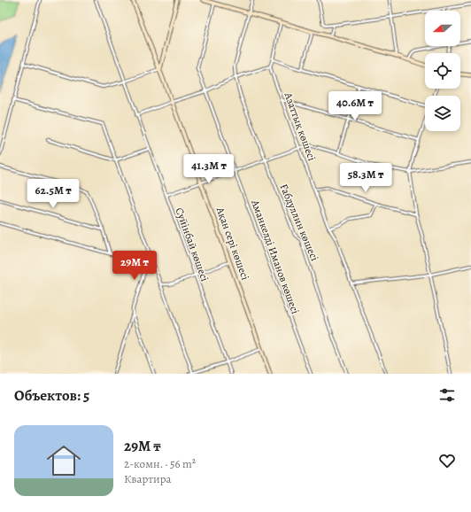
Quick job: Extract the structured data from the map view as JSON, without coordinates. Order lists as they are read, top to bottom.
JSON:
{
  "streets": {
    "street": [
      "Азаттық көшесі",
      "Ғабдуллин көшесі",
      "Ақан сері көшесі",
      "Суйінбай көшесі",
      "Аманкелді Иманов көшесі"
    ]
  },
  "north": "left",
  "page": {
    "price": [
      "40.6M ₸",
      "41.3M ₸",
      "58.3M ₸",
      "62.5M ₸",
      "29M ₸"
    ],
    "heading": "Объектов: 5",
    "list": [
      {
        "name": "29M ₸",
        "note": "2-комн. · 56 m² · Квартира"
      }
    ]
  }
}
